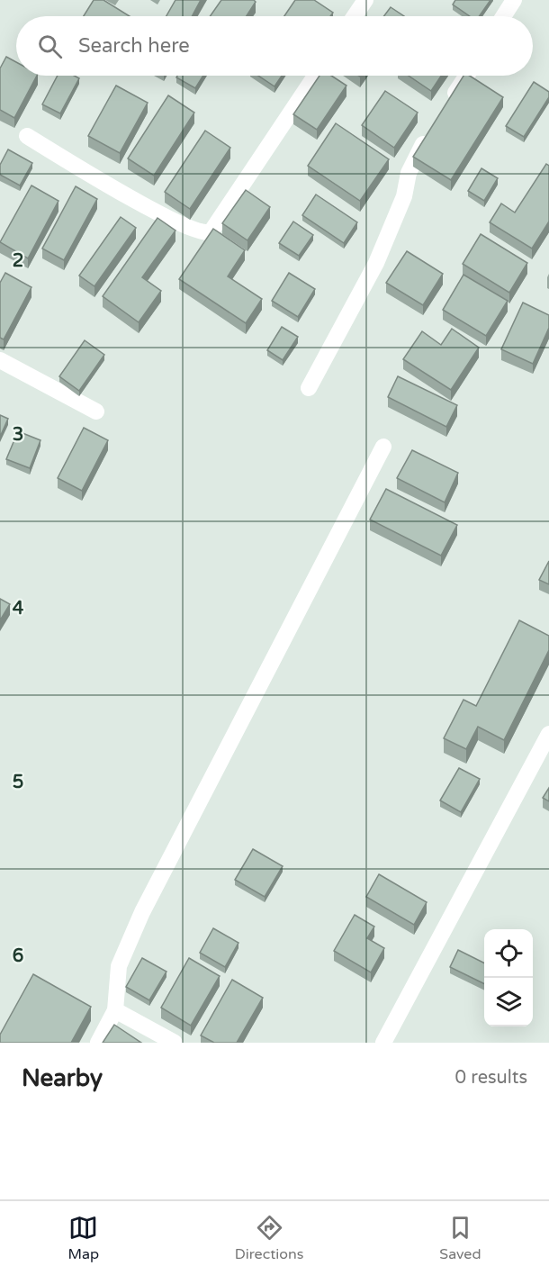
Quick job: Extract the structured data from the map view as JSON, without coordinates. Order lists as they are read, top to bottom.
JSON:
{
  "page": {
    "search": "Search here",
    "heading": ["Nearby", "0 results"],
    "nav": ["Map", "Directions", "Saved"]
  },
  "grid": {
    "rows": [
      "2",
      "3",
      "4",
      "5",
      "6"
    ]
  }
}
